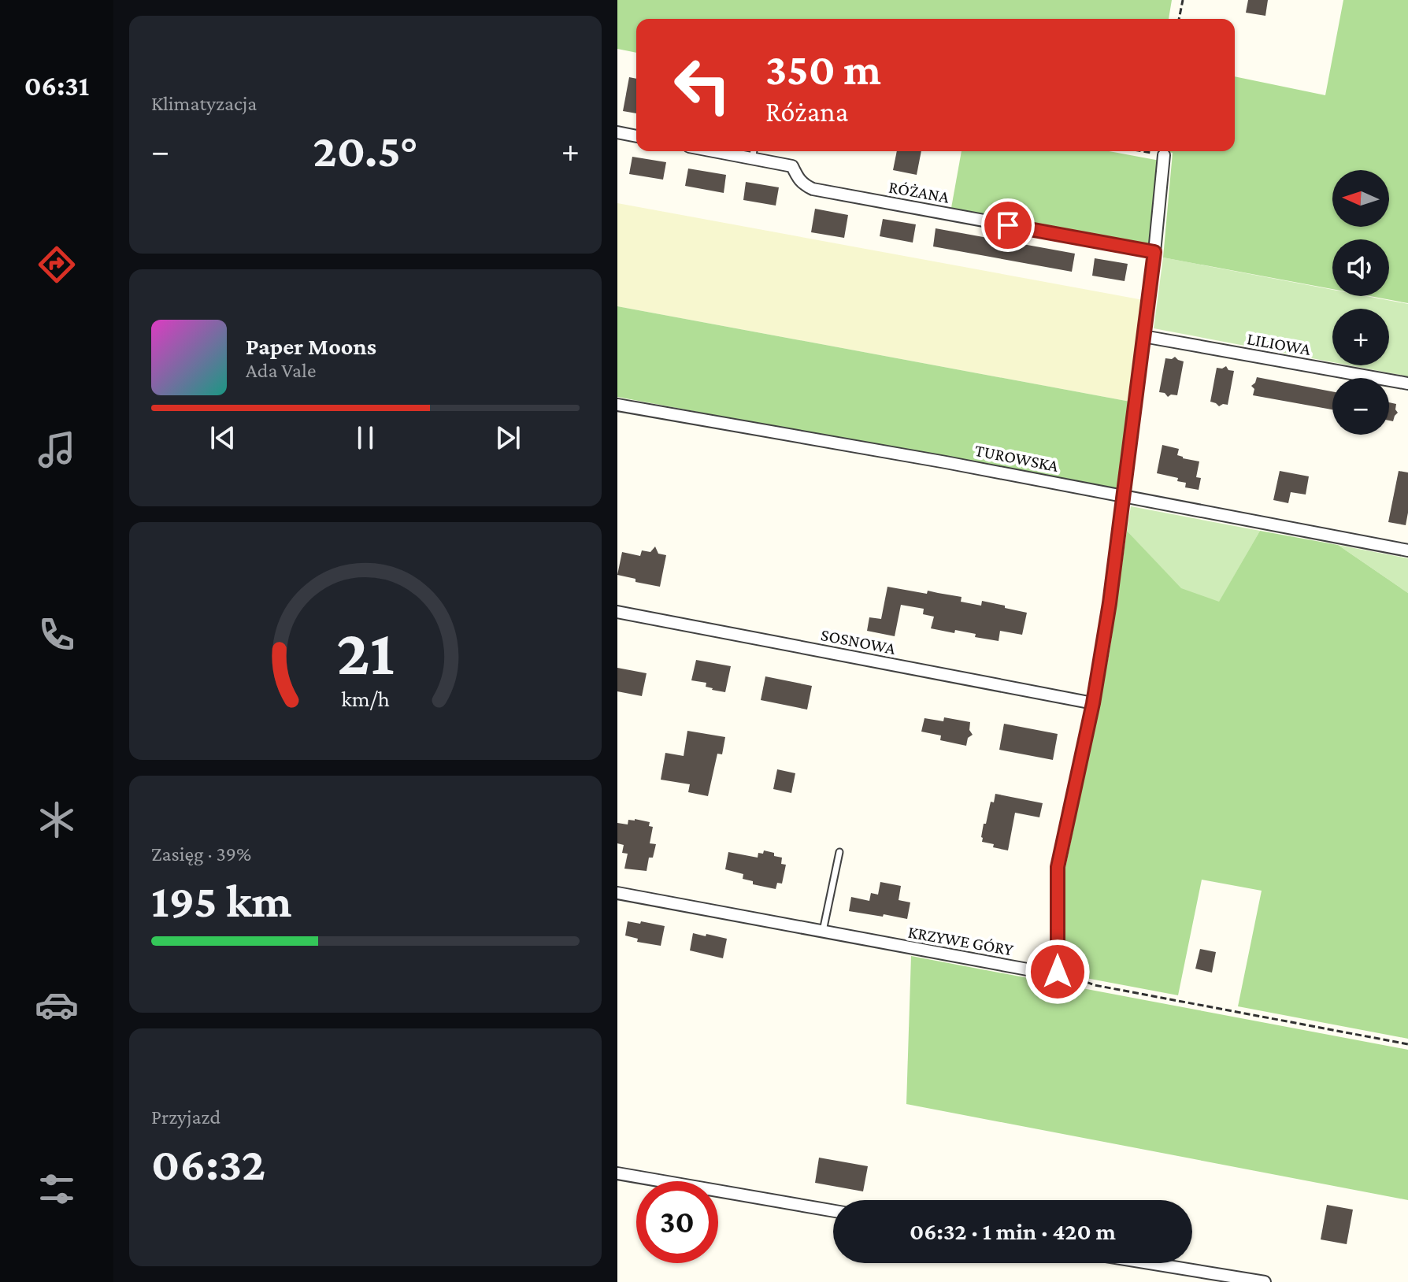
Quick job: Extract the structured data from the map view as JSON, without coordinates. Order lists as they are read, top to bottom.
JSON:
{
  "streets": {
    "street": [
      "RÓŻANA",
      "LILIOWA",
      "TUROWSKA",
      "SOSNOWA",
      "KRZYWE GÓRY"
    ]
  },
  "north": "left",
  "page": {
    "tabs": "06:31",
    "tile": [
      "Klimatyzacja",
      ["Zasięg · 39%", "195 km"],
      ["Przyjazd", "06:32"]
    ],
    "turn": ["350 m", "Różana"],
    "heat": ["−", "20.5°", "+"],
    "map_buttons": ["+", "−"],
    "song": ["Paper Moons", "Ada Vale"],
    "limit": "30",
    "trip": "06:32 · 1 min · 420 m",
    "gauge": ["21", "km/h"]
  }
}
